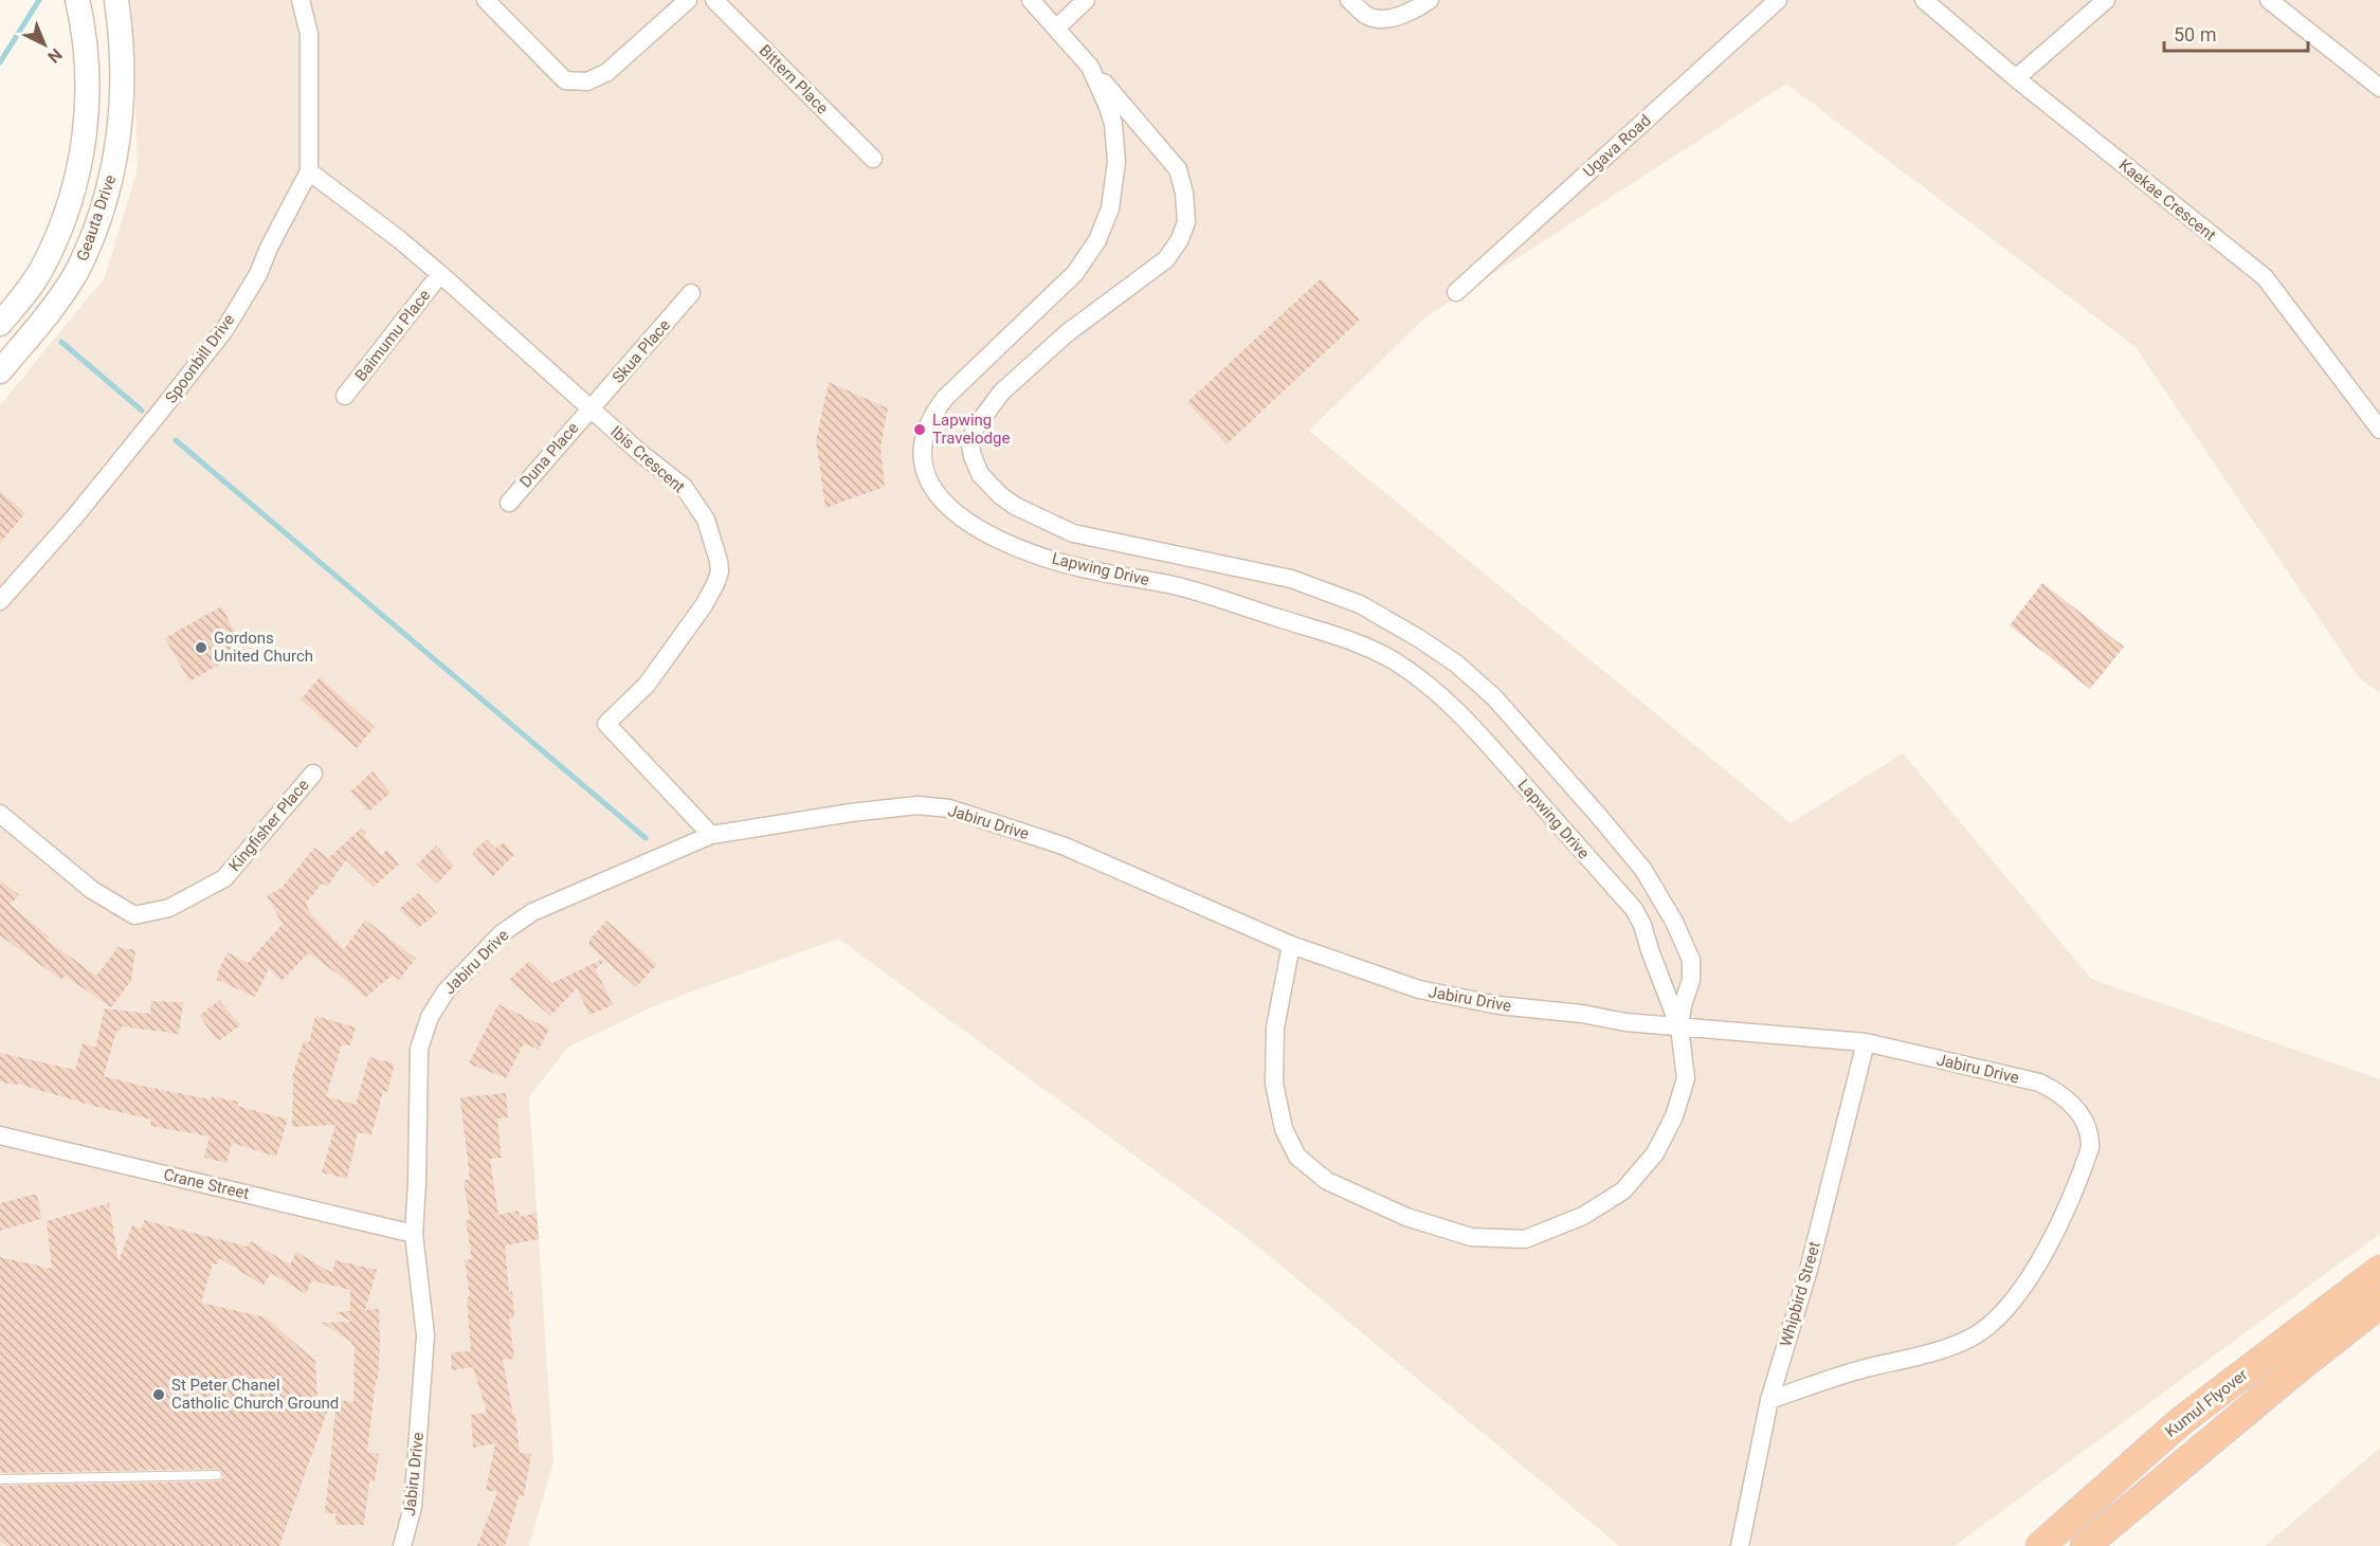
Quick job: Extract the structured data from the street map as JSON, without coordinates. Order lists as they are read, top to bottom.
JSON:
{
  "streets": {
    "highway": ["Kumul Flyover"],
    "main road": ["Geauta Drive"],
    "street": [
      "Bittern Place",
      "Ugava Road",
      "Kaekae Crescent",
      "Baimumu Place",
      "Skua Place",
      "Spoonbill Drive",
      "Duna Place",
      "Ibis Crescent",
      "Lapwing Drive",
      "Jabiru Drive",
      "Kingfisher Place",
      "Crane Street",
      "Whipbird Street"
    ]
  },
  "crossings": [
    ["Baimumu Place", "Ibis Crescent"],
    ["Skua Place", "Duna Place"],
    ["Skua Place", "Ibis Crescent"],
    ["Spoonbill Drive", "Ibis Crescent"],
    ["Duna Place", "Ibis Crescent"],
    ["Ibis Crescent", "Jabiru Drive"],
    ["Lapwing Drive", "Jabiru Drive"],
    ["Jabiru Drive", "Crane Street"],
    ["Jabiru Drive", "Whipbird Street"]
  ],
  "places": ["Lapwing Travelodge", "Gordons United Church", "St Peter Chanel Catholic Church Ground"],
  "scale_bar": "50 m",
  "north": "bottom right"
}
